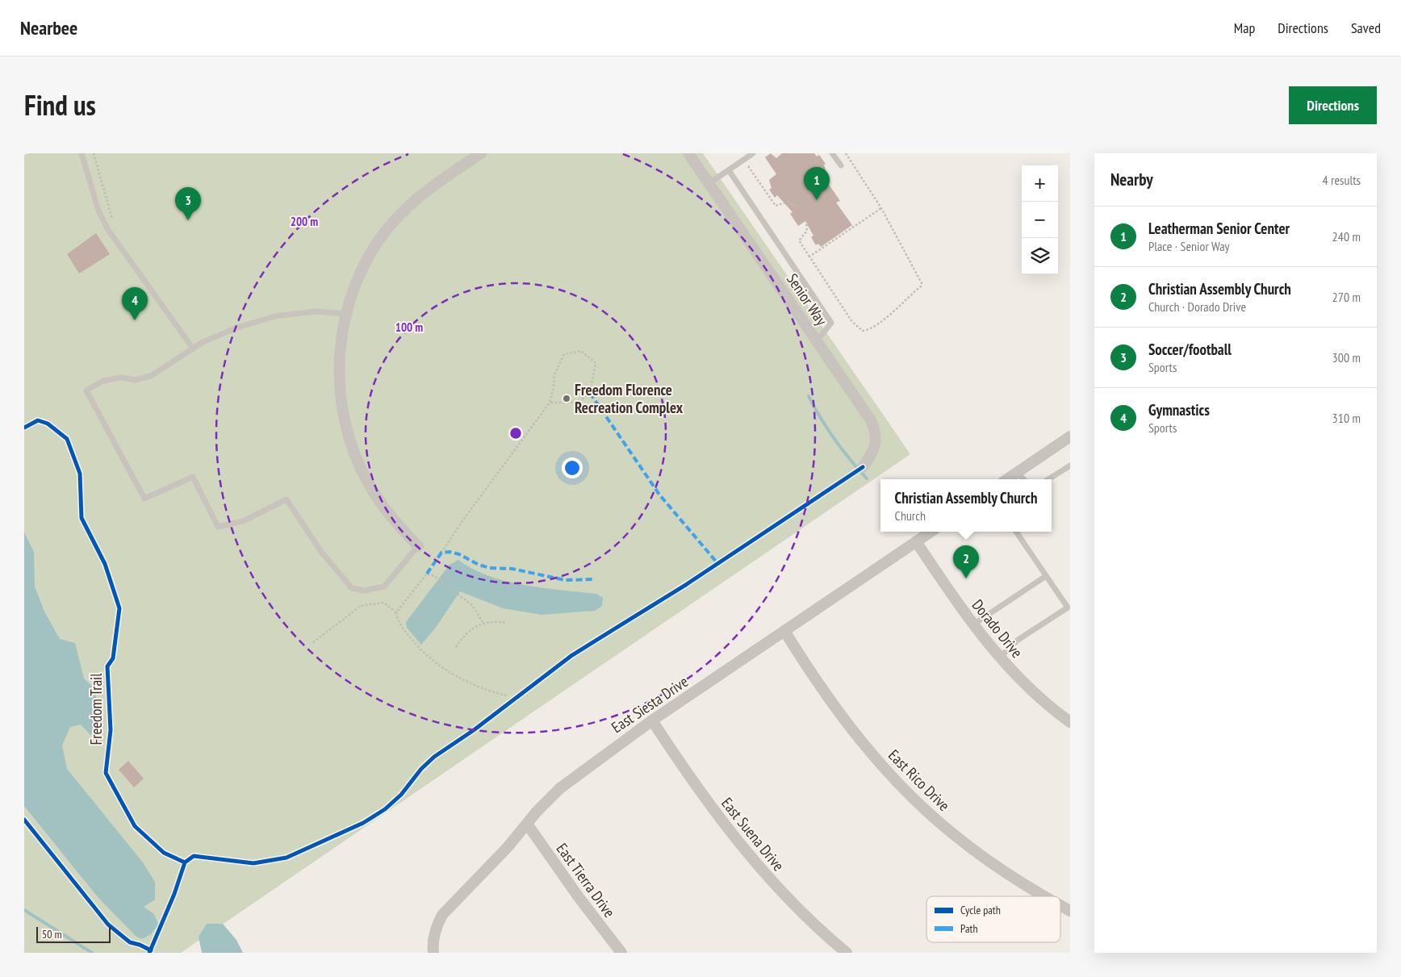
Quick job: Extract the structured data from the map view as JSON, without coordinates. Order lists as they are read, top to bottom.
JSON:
{
  "streets": {
    "street": [
      "Senior Way",
      "Dorado Drive",
      "East Siesta Drive",
      "East Rico Drive",
      "East Suena Drive",
      "East Tierra Drive"
    ],
    "cycle path": ["Freedom Trail"]
  },
  "crossings": [
    ["Dorado Drive", "East Siesta Drive"],
    ["East Siesta Drive", "East Rico Drive"],
    ["East Siesta Drive", "East Suena Drive"],
    ["East Siesta Drive", "East Tierra Drive"]
  ],
  "places": ["Freedom Florence Recreation Complex"],
  "legend": ["Cycle path", "Path"],
  "scale_bar": "50 m",
  "page": {
    "header": "Nearbee",
    "nav": ["Map", "Directions", "Saved"],
    "title": "Find us",
    "buttons": "Directions",
    "heading": ["Nearby", "4 results"],
    "map_buttons": ["+", "−"],
    "pins": [
      "1",
      "3",
      "4",
      "2"
    ],
    "list": [
      {
        "mark": "1",
        "name": "Leatherman Senior Center",
        "note": "Place · Senior Way",
        "value": "240 m"
      },
      {
        "mark": "2",
        "name": "Christian Assembly Church",
        "note": "Church · Dorado Drive",
        "value": "270 m"
      },
      {
        "mark": "3",
        "name": "Soccer/football",
        "note": "Sports",
        "value": "300 m"
      },
      {
        "mark": "4",
        "name": "Gymnastics",
        "note": "Sports",
        "value": "310 m"
      }
    ],
    "popup": ["Christian Assembly Church", "Church"],
    "scale": "50 m"
  },
  "rings": ["200 m", "100 m"]
}
